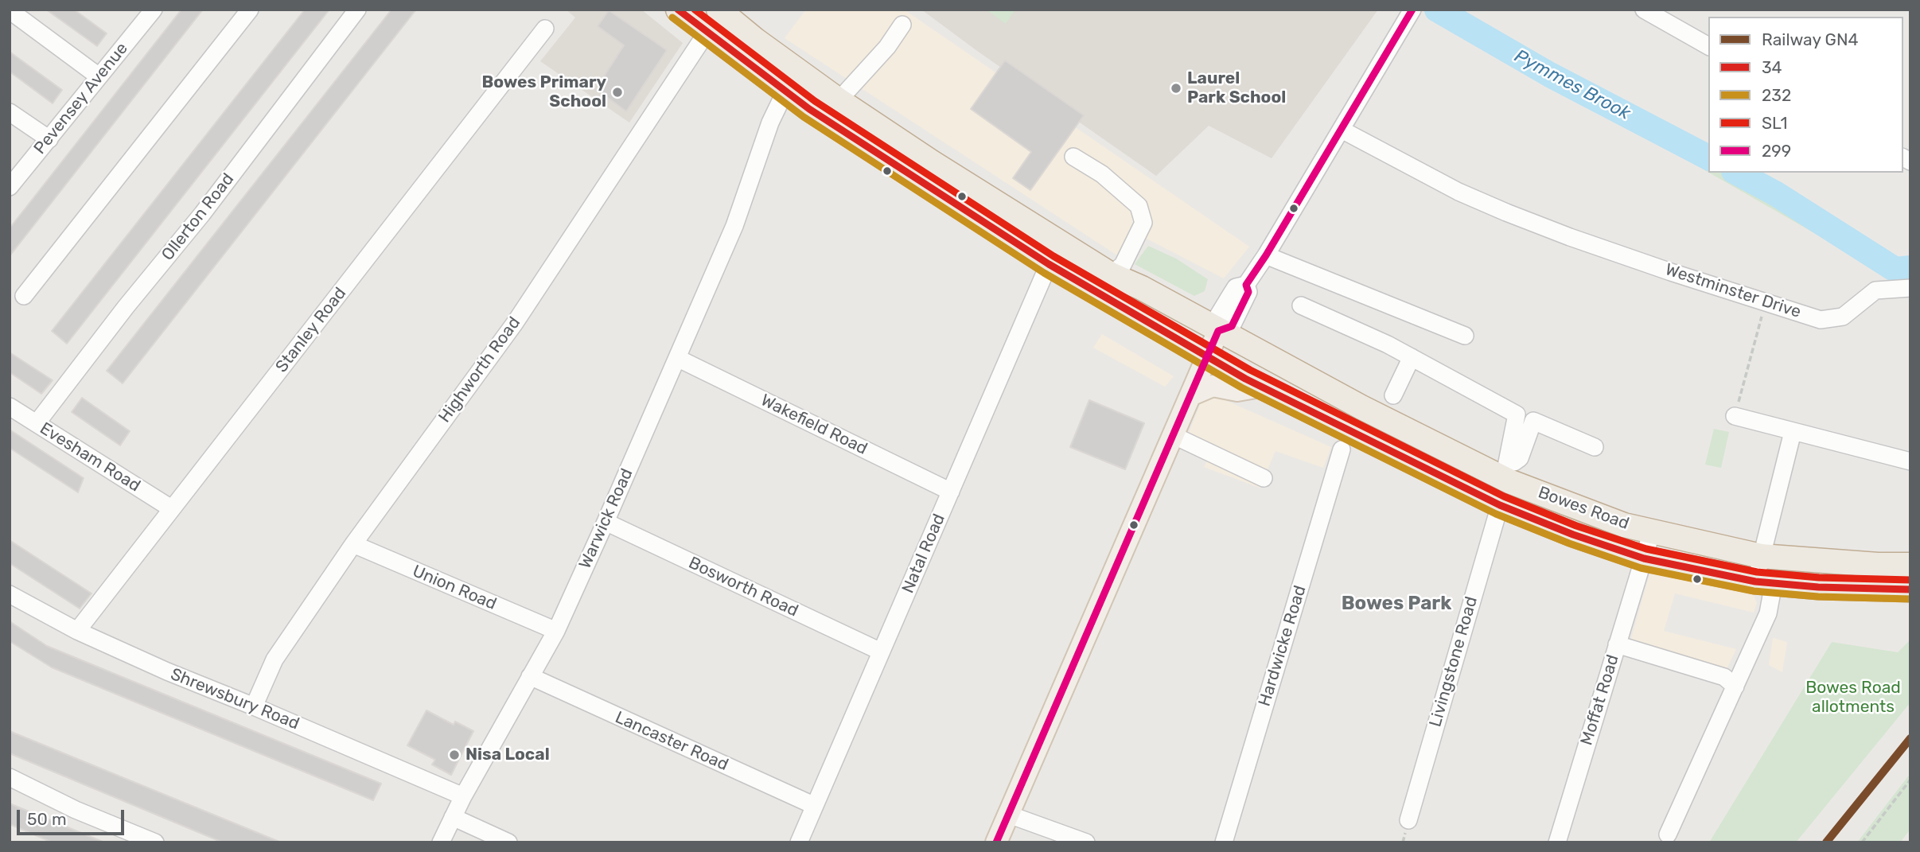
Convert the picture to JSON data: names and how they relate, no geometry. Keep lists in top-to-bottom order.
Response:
{
  "streets": {
    "highway": ["Bowes Road"],
    "street": [
      "Pevensey Avenue",
      "Ollerton Road",
      "Westminster Drive",
      "Stanley Road",
      "Highworth Road",
      "Wakefield Road",
      "Evesham Road",
      "Warwick Road",
      "Natal Road",
      "Bosworth Road",
      "Union Road",
      "Hardwicke Road",
      "Livingstone Road",
      "Shrewsbury Road",
      "Moffat Road",
      "Lancaster Road"
    ]
  },
  "crossings": [
    ["Ollerton Road", "Evesham Road"],
    ["Stanley Road", "Evesham Road"],
    ["Stanley Road", "Shrewsbury Road"],
    ["Highworth Road", "Union Road"],
    ["Highworth Road", "Shrewsbury Road"],
    ["Wakefield Road", "Warwick Road"],
    ["Wakefield Road", "Natal Road"],
    ["Bowes Road", "Warwick Road"],
    ["Bowes Road", "Hardwicke Road"],
    ["Bowes Road", "Livingstone Road"],
    ["Bowes Road", "Moffat Road"],
    ["Warwick Road", "Bosworth Road"],
    ["Warwick Road", "Union Road"],
    ["Warwick Road", "Shrewsbury Road"],
    ["Warwick Road", "Lancaster Road"],
    ["Natal Road", "Bosworth Road"],
    ["Natal Road", "Lancaster Road"]
  ],
  "districts": ["Bowes Park"],
  "water": ["Pymmes Brook"],
  "parks": ["Bowes Road allotments"],
  "places": ["Laurel Park School", "Bowes Primary School", "Nisa Local"],
  "lines": [
    "transit line 34",
    "transit line SL1",
    "transit line 299",
    "transit line 232",
    "rail line GN4"
  ],
  "legend": [
    "Railway GN4",
    "34",
    "232",
    "SL1",
    "299"
  ],
  "scale_bar": "50 m"
}
